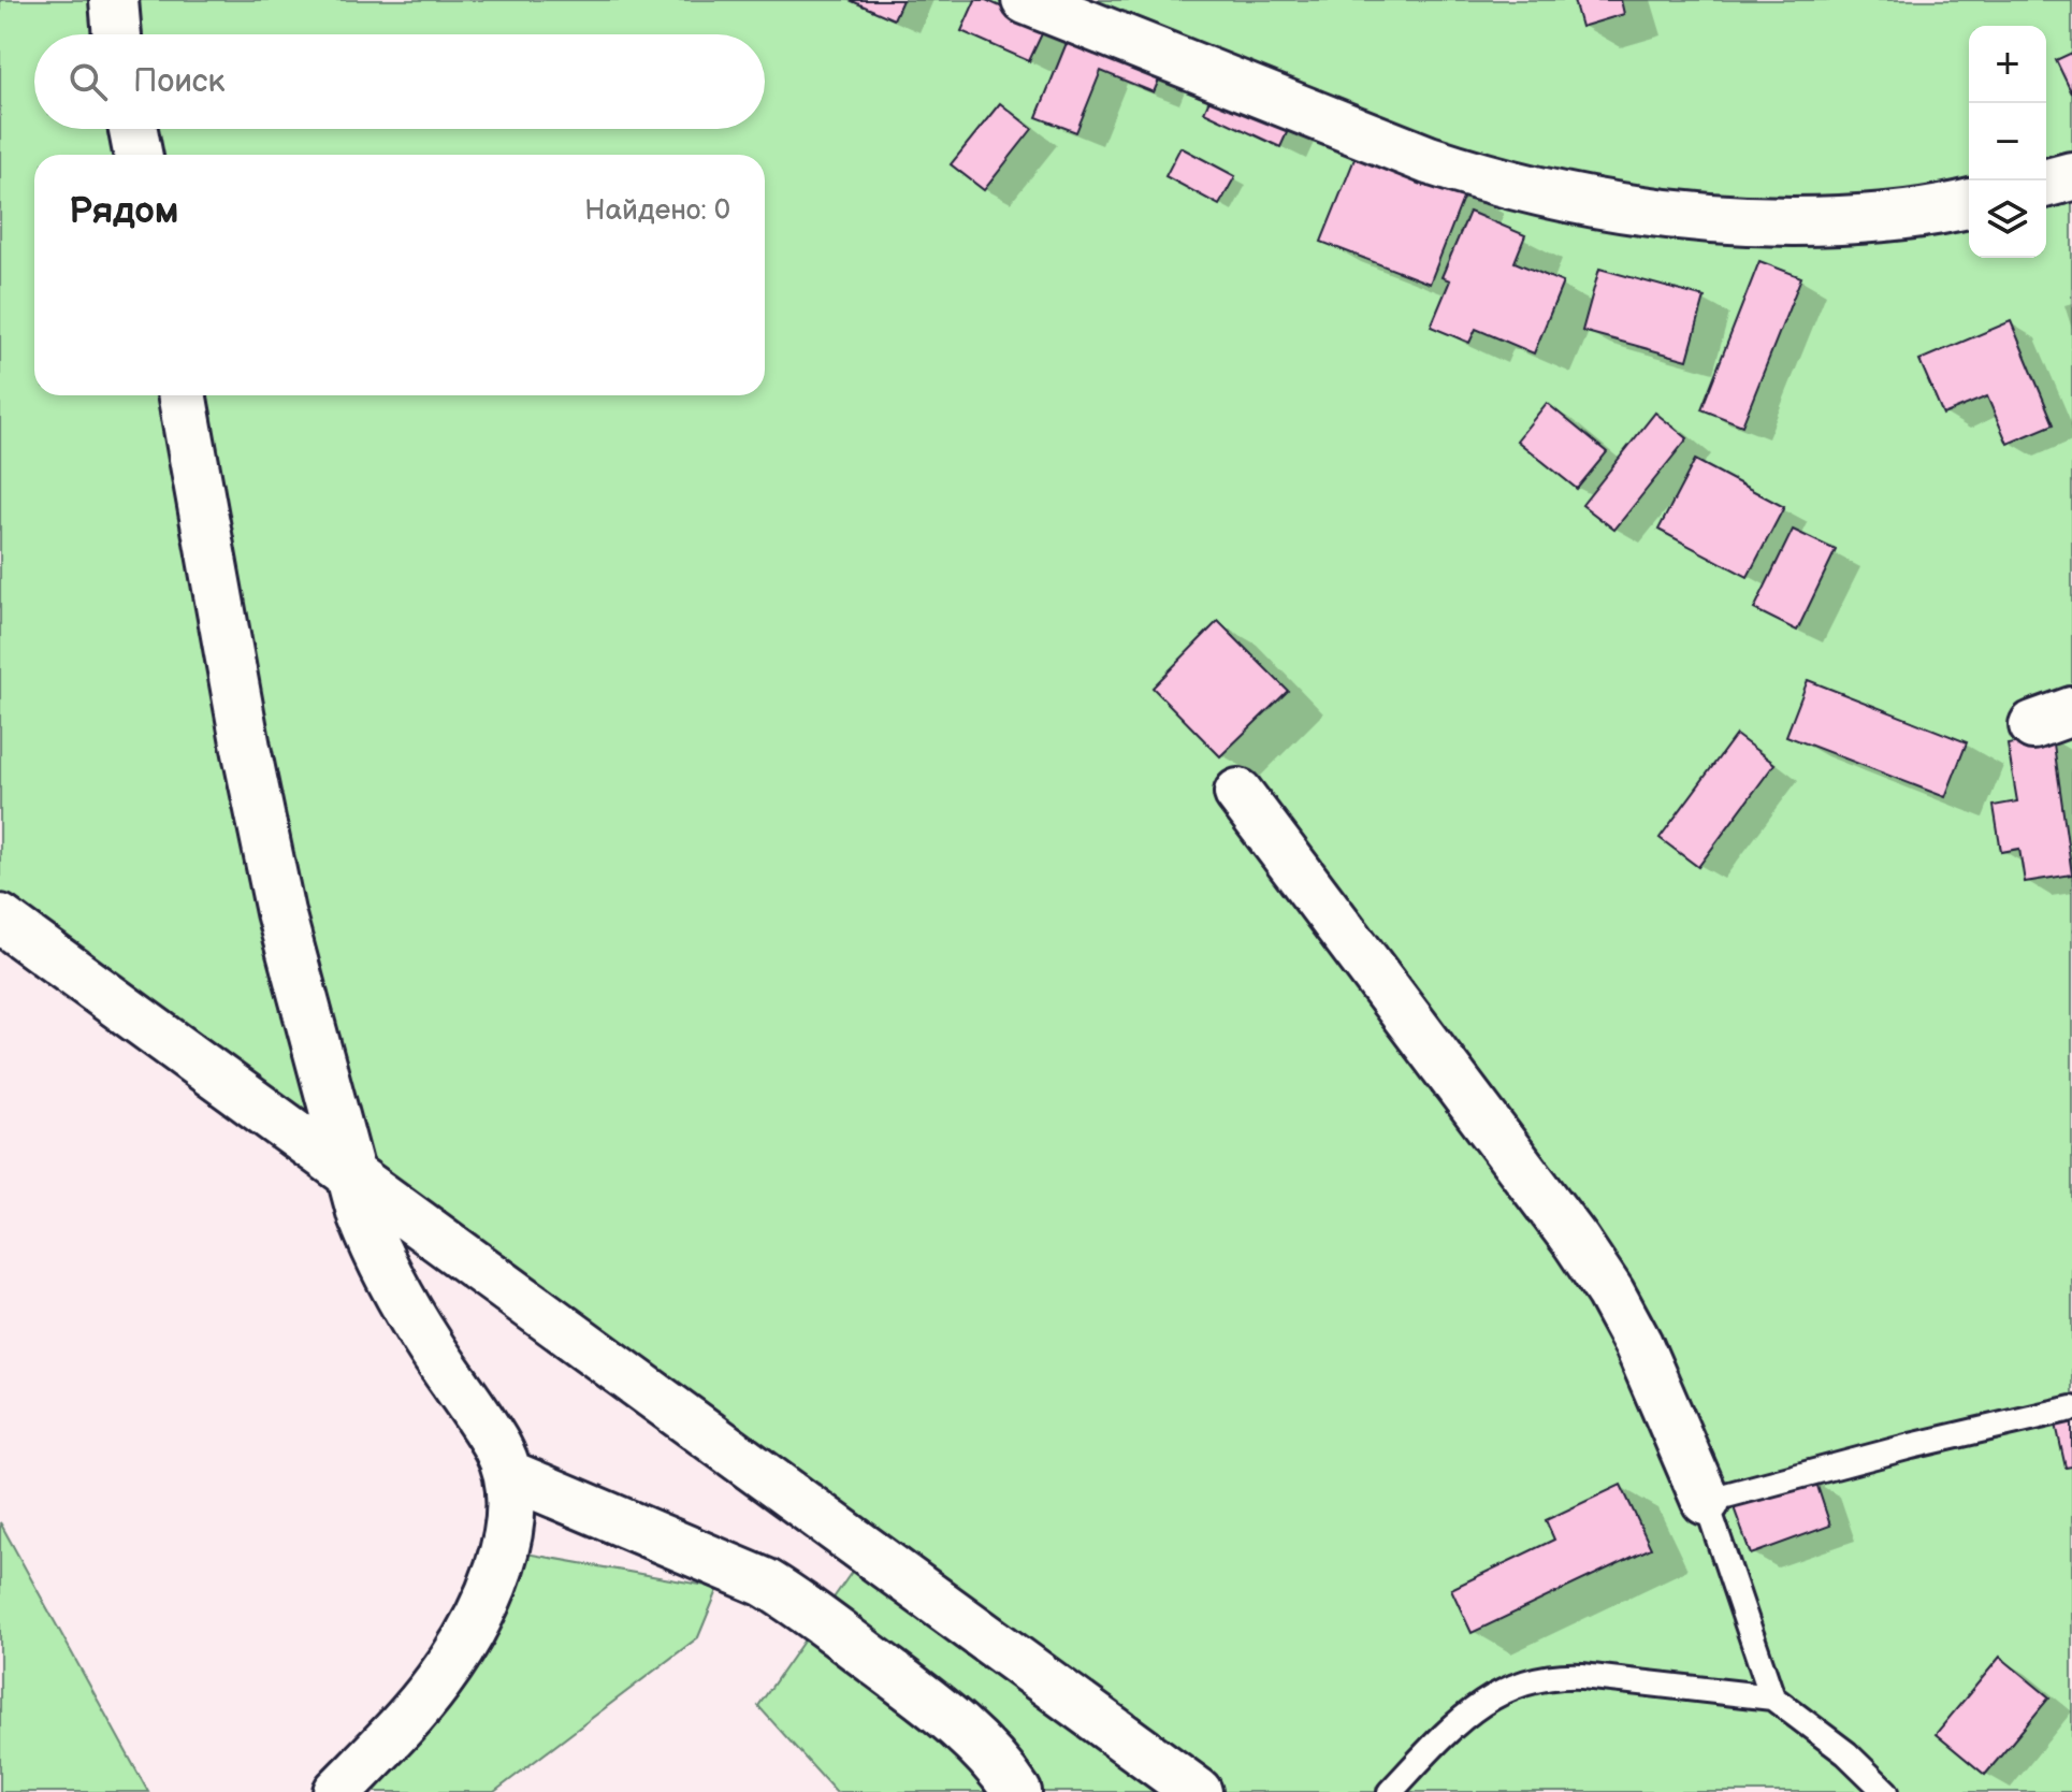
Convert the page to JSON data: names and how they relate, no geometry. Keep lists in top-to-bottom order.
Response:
{
  "page": {
    "map_buttons": ["+", "−"],
    "search": "Поиск",
    "heading": ["Рядом", "Найдено: 0"]
  }
}
